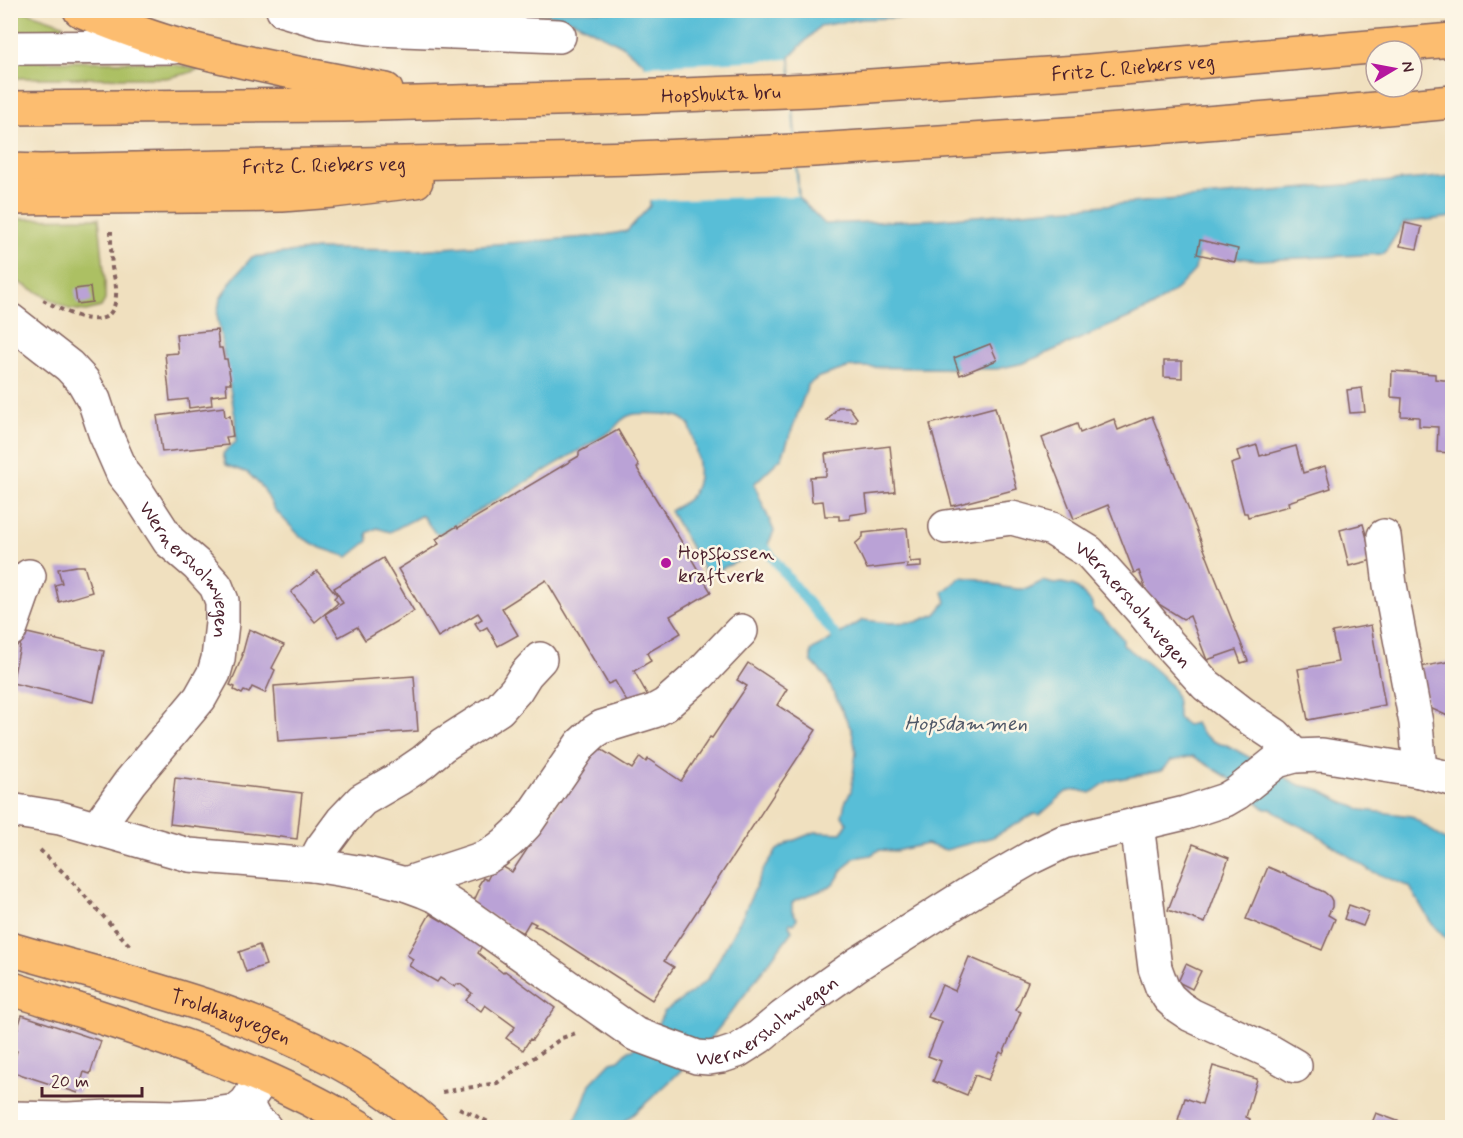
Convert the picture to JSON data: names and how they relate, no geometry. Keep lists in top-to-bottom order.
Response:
{
  "streets": {
    "main road": ["Fritz C. Riebers veg", "Hopsbukta bru", "Troldhaugvegen"],
    "street": ["Wernersholmvegen"]
  },
  "crossings": [
    ["Fritz C. Riebers veg", "Hopsbukta bru"]
  ],
  "water": ["Hopsdammen"],
  "places": ["Hopsfossen kraftverk"],
  "scale_bar": "20 m",
  "north": "right"
}
